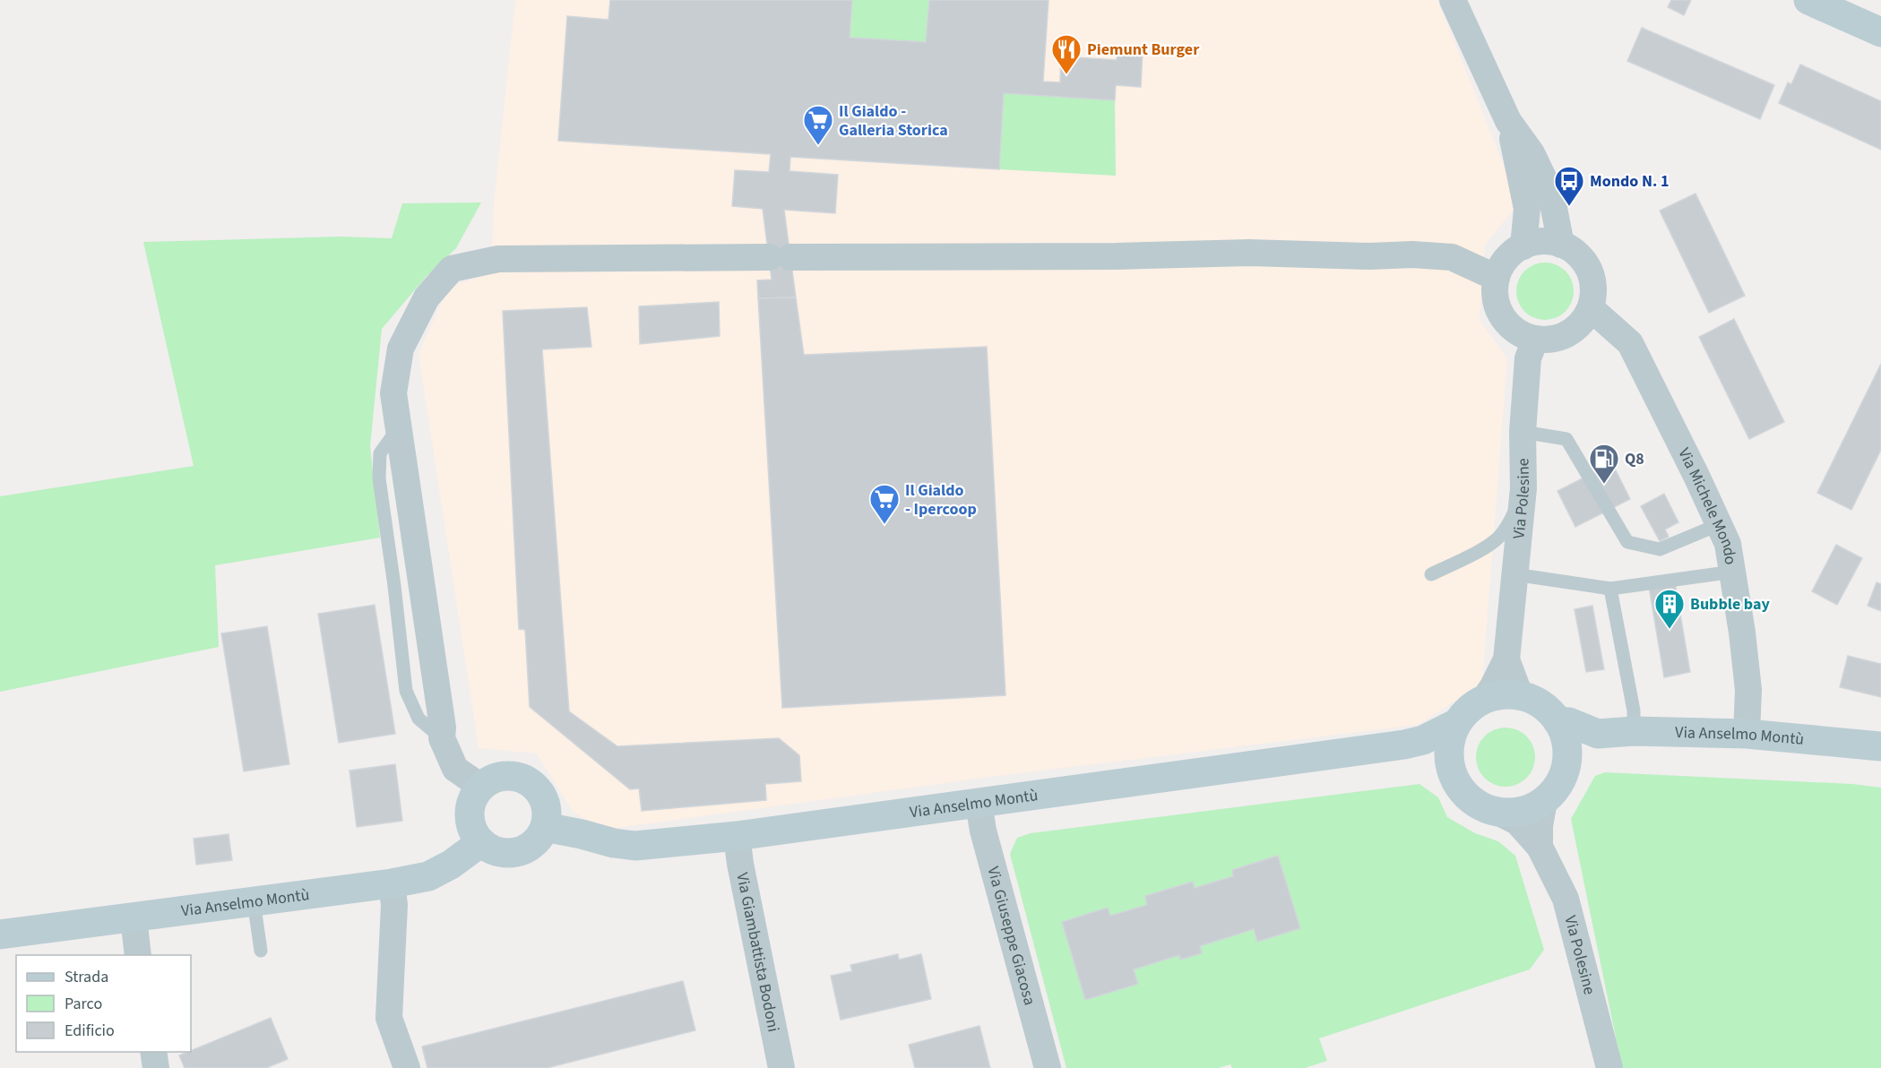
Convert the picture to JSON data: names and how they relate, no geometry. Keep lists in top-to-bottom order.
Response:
{
  "streets": {
    "street": [
      "Via Polesine",
      "Via Michele Mondo",
      "Via Anselmo Montù",
      "Via Giuseppe Giacosa",
      "Via Giambattista Bodoni"
    ]
  },
  "crossings": [
    ["Via Polesine", "Via Michele Mondo"],
    ["Via Polesine", "Via Anselmo Montù"],
    ["Via Michele Mondo", "Via Anselmo Montù"],
    ["Via Anselmo Montù", "Via Giuseppe Giacosa"],
    ["Via Anselmo Montù", "Via Giambattista Bodoni"]
  ],
  "places": {
    "restaurant": ["Piemunt Burger"],
    "supermarket": ["Il Gialdo - Galleria Storica", "Il Gialdo - Ipercoop"],
    "bus stop": ["Mondo N. 1"],
    "fuel station": ["Q8"],
    "building": ["Bubble bay"]
  },
  "legend": ["Strada", "Parco", "Edificio"]
}
